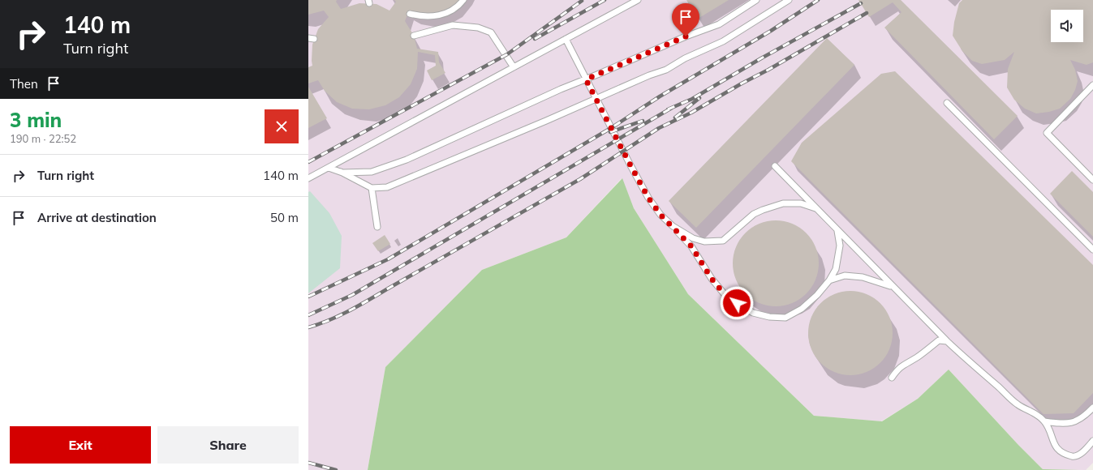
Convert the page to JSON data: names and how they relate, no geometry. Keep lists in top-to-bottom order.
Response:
{
  "page": {
    "turn": ["140 m", "Turn right"],
    "then": "Then",
    "heading": ["3 min", "190 m · 22:52"],
    "list": [
      {
        "name": "Turn right",
        "value": "140 m"
      },
      {
        "name": "Arrive at destination",
        "value": "50 m"
      }
    ],
    "buttons": ["Exit", "Share"]
  }
}
